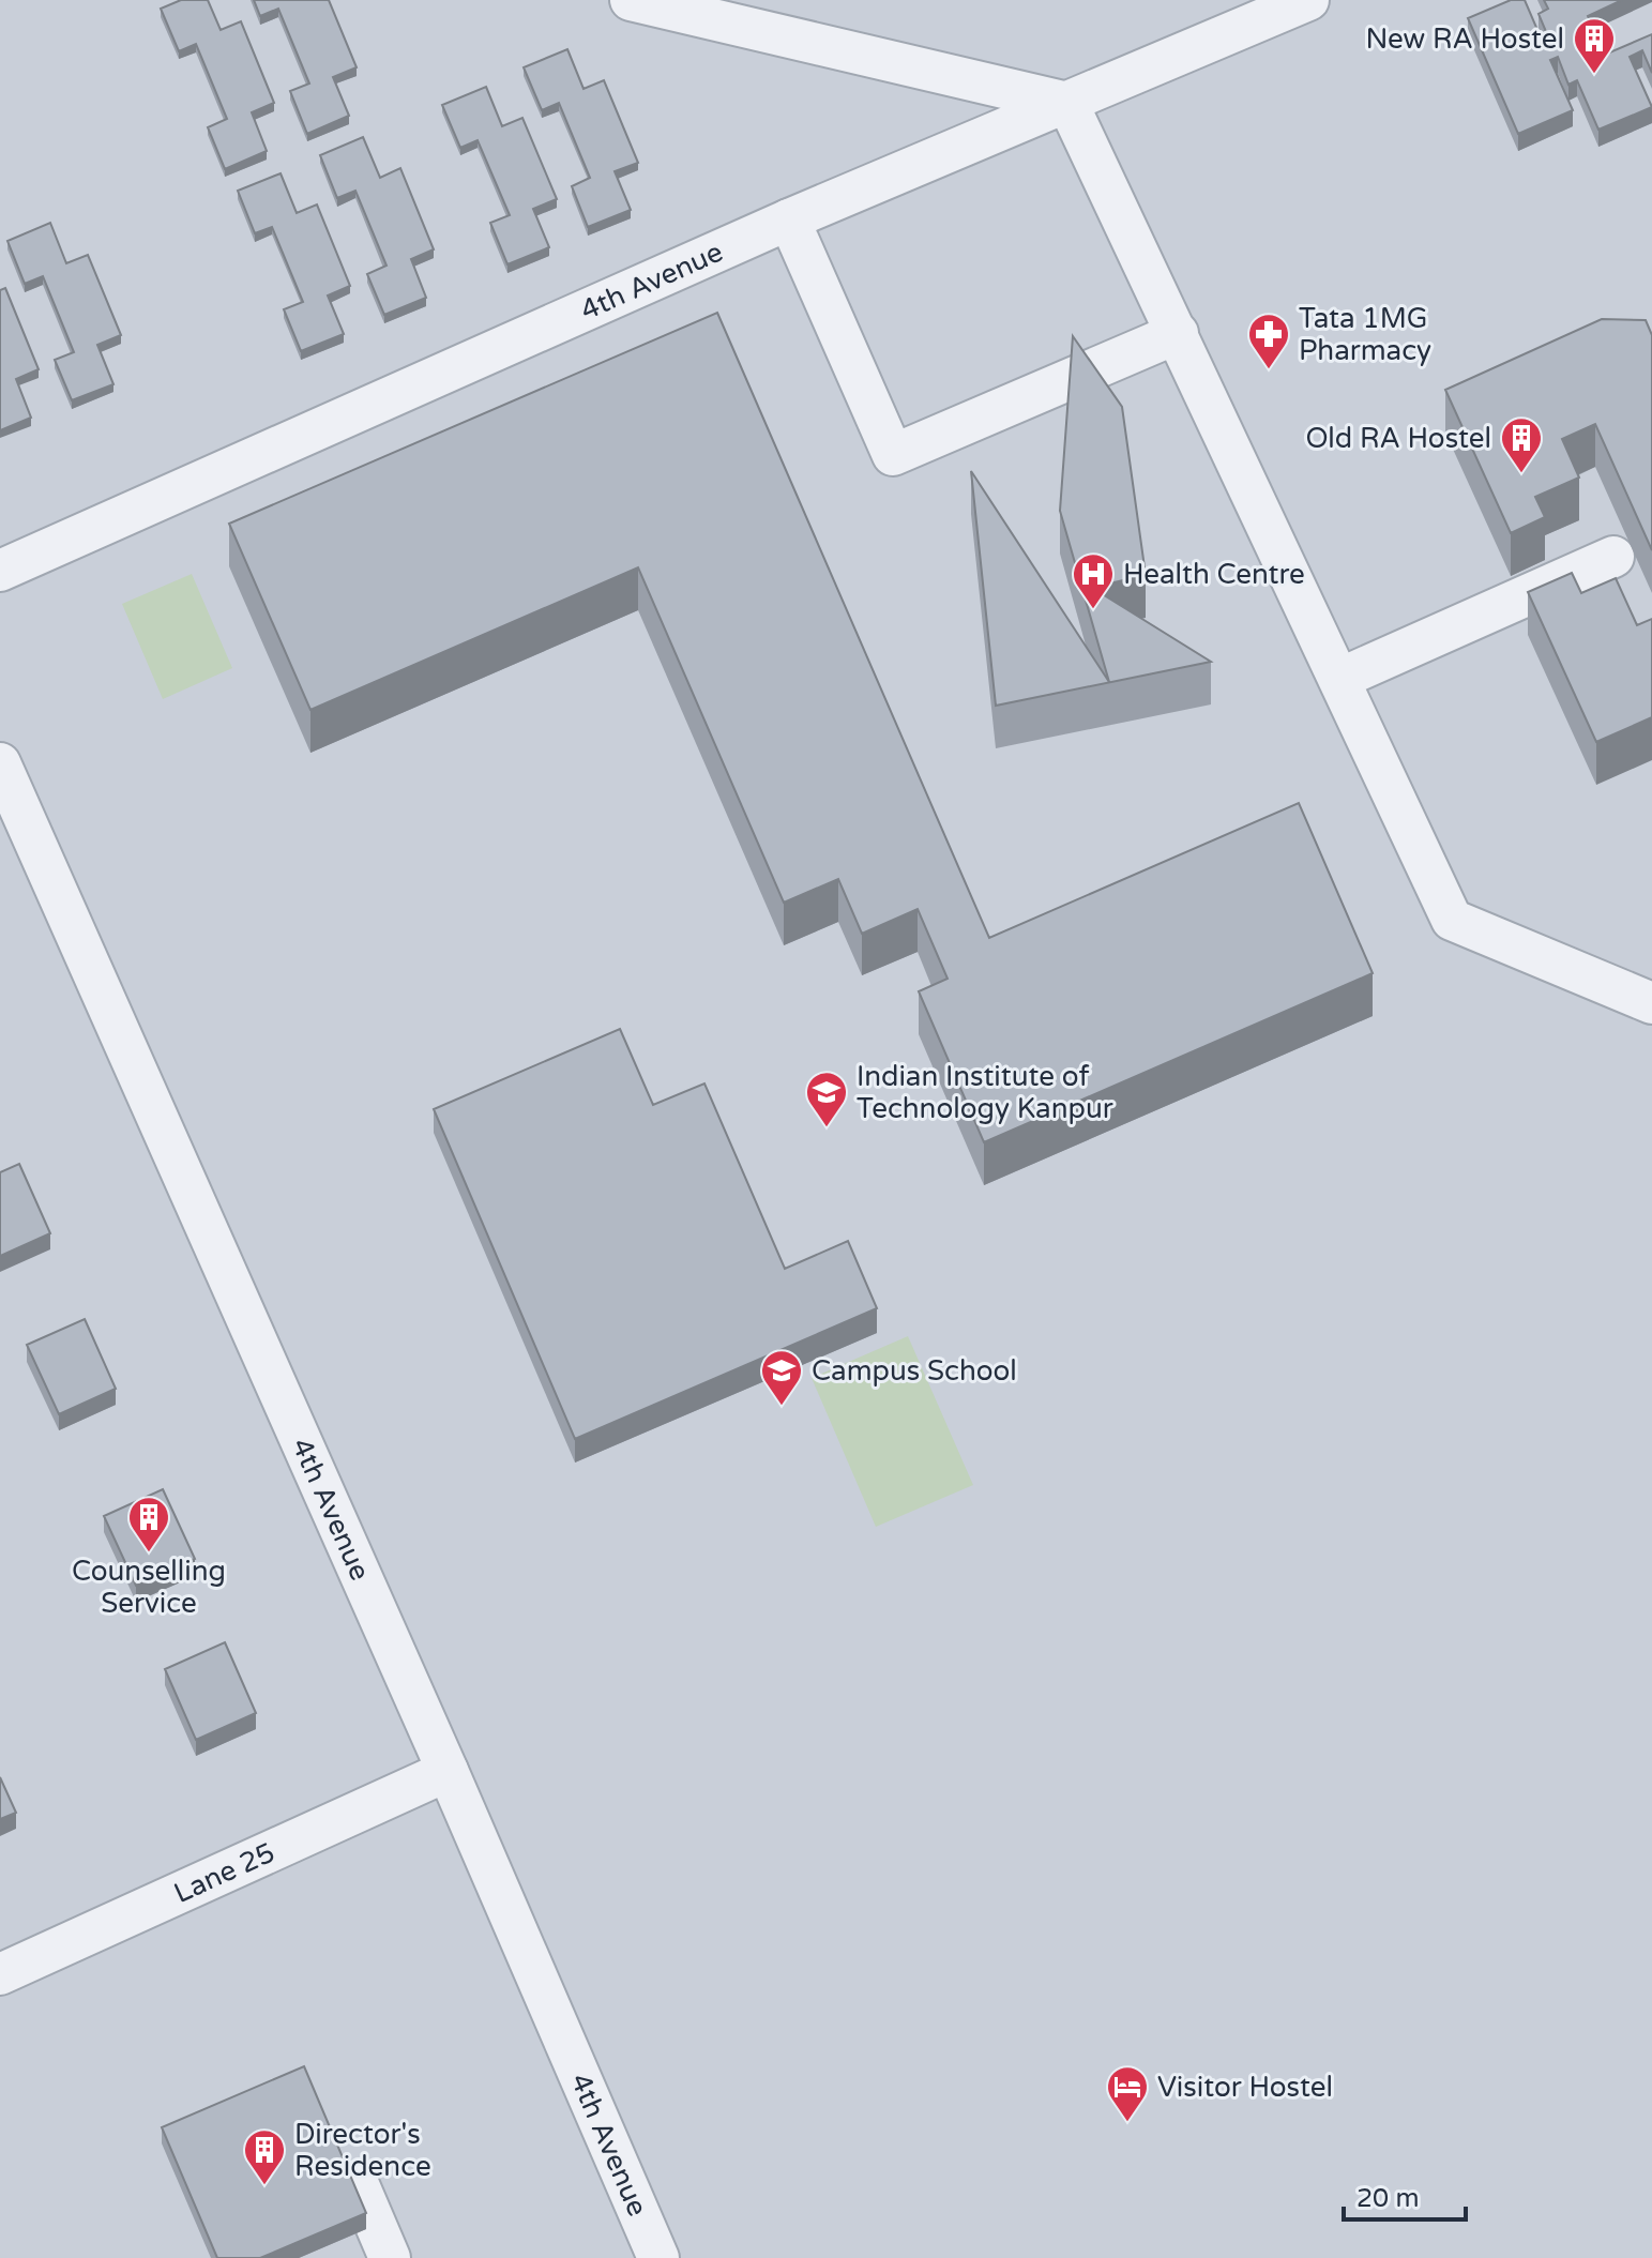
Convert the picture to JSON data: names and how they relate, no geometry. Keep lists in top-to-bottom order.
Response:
{
  "streets": {
    "street": ["4th Avenue", "Lane 25"]
  },
  "crossings": [
    ["4th Avenue", "Lane 25"]
  ],
  "places": {
    "building": [
      "New RA Hostel",
      "Old RA Hostel",
      "Counselling Service",
      "Director's Residence"
    ],
    "pharmacy": ["Tata 1MG Pharmacy"],
    "hospital": ["Health Centre"],
    "school or university": ["Indian Institute of Technology Kanpur", "Campus School"],
    "hotel": ["Visitor Hostel"]
  },
  "scale_bar": "20 m"
}
